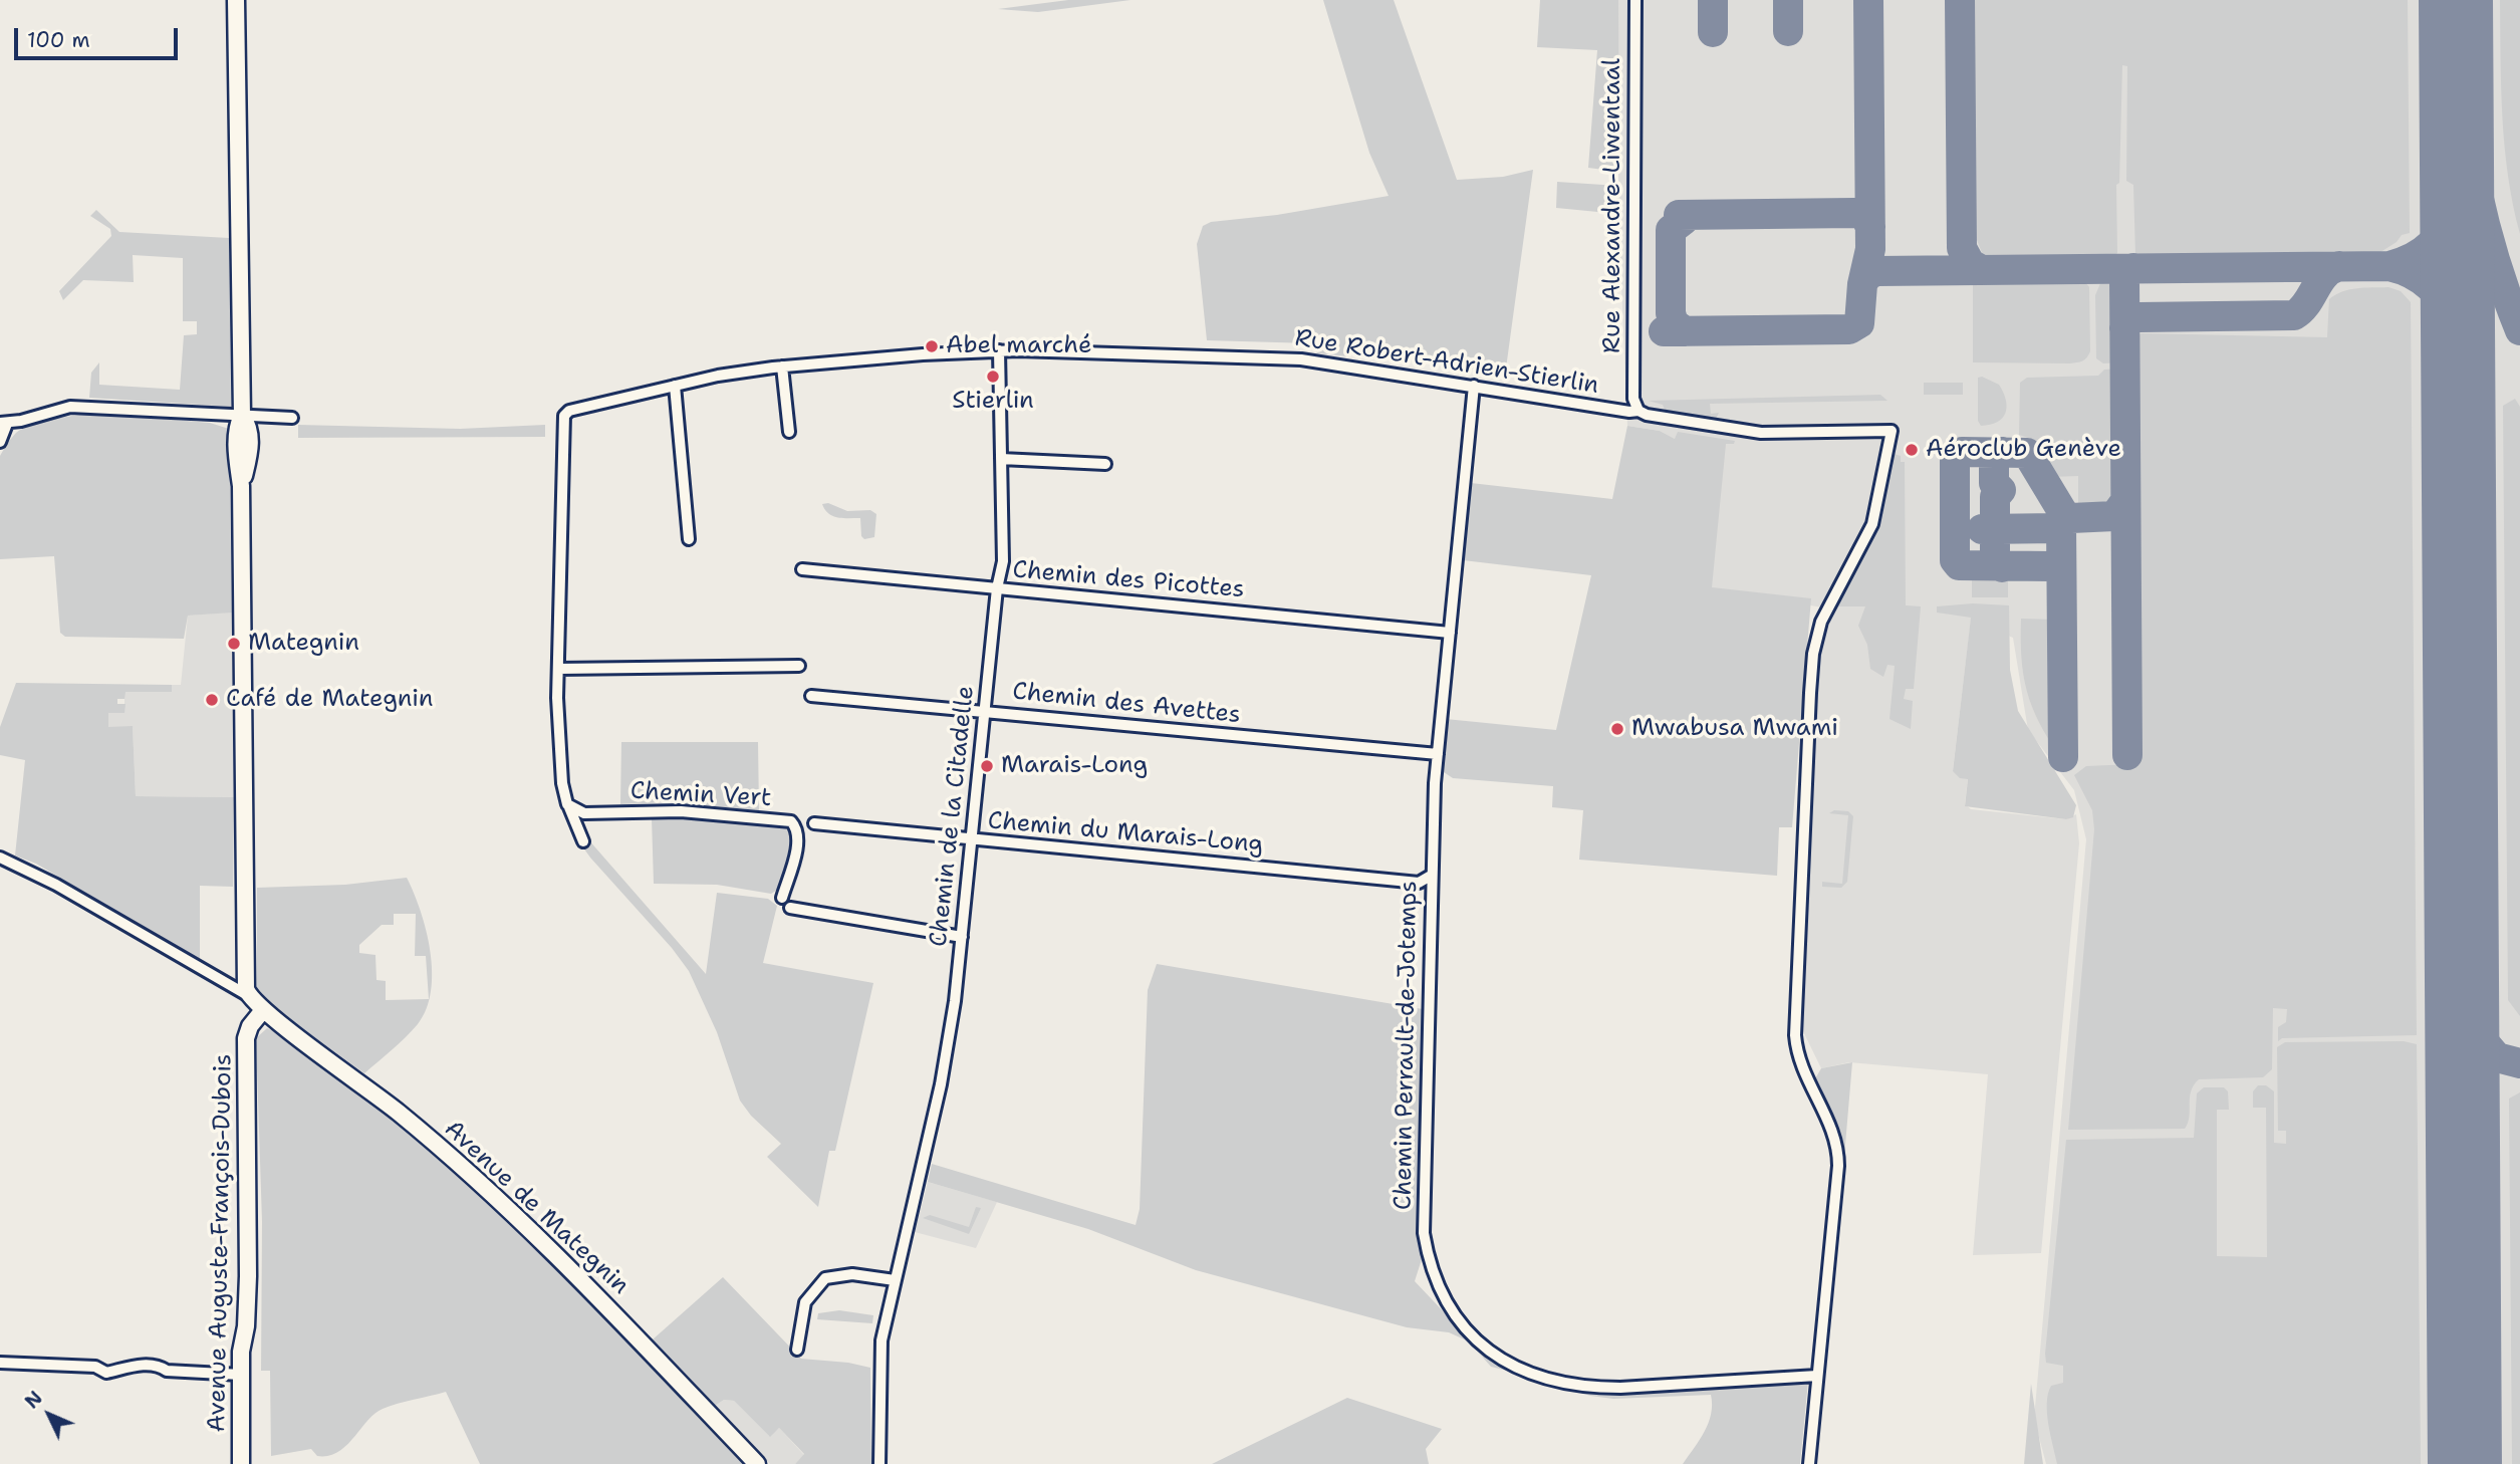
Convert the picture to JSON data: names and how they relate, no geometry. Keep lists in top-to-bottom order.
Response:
{
  "streets": {
    "main road": ["Avenue de Mategnin", "Avenue Auguste-François-Dubois"],
    "street": [
      "Rue Alexandre-Liwentaal",
      "Rue Robert-Adrien-Stierlin",
      "Chemin des Picottes",
      "Chemin des Avettes",
      "Chemin Vert",
      "Chemin de la Citadelle",
      "Chemin du Marais-Long",
      "Chemin Perrault-de-Jotemps"
    ]
  },
  "crossings": [
    ["Rue Alexandre-Liwentaal", "Rue Robert-Adrien-Stierlin"],
    ["Rue Robert-Adrien-Stierlin", "Chemin de la Citadelle"],
    ["Rue Robert-Adrien-Stierlin", "Chemin Perrault-de-Jotemps"],
    ["Chemin des Picottes", "Chemin de la Citadelle"],
    ["Chemin des Picottes", "Chemin Perrault-de-Jotemps"],
    ["Chemin des Avettes", "Chemin de la Citadelle"],
    ["Chemin des Avettes", "Chemin Perrault-de-Jotemps"],
    ["Chemin de la Citadelle", "Chemin du Marais-Long"],
    ["Chemin du Marais-Long", "Chemin Perrault-de-Jotemps"],
    ["Avenue de Mategnin", "Avenue Auguste-François-Dubois"]
  ],
  "places": [
    "Abel marché",
    "Stierlin",
    "Aéroclub Genève",
    "Mategnin",
    "Café de Mategnin",
    "Mwabusa Mwami",
    "Marais-Long"
  ],
  "scale_bar": "100 m",
  "north": "top left"
}
